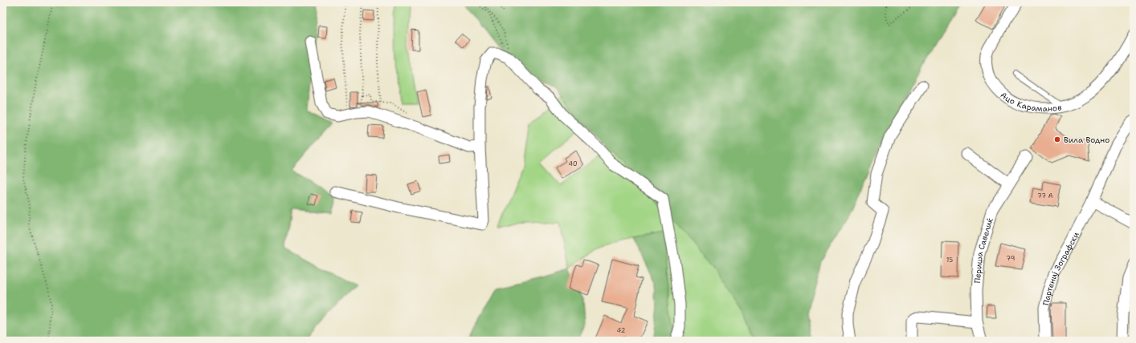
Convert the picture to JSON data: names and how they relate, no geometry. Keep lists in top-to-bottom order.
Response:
{
  "streets": {
    "street": ["Ацо Караманов", "Периша Савелиќ", "Партениј Зографски"]
  },
  "places": ["Вила Водно"],
  "house_numbers": [
    "40",
    "77 А",
    "79",
    "15",
    "42"
  ]
}
